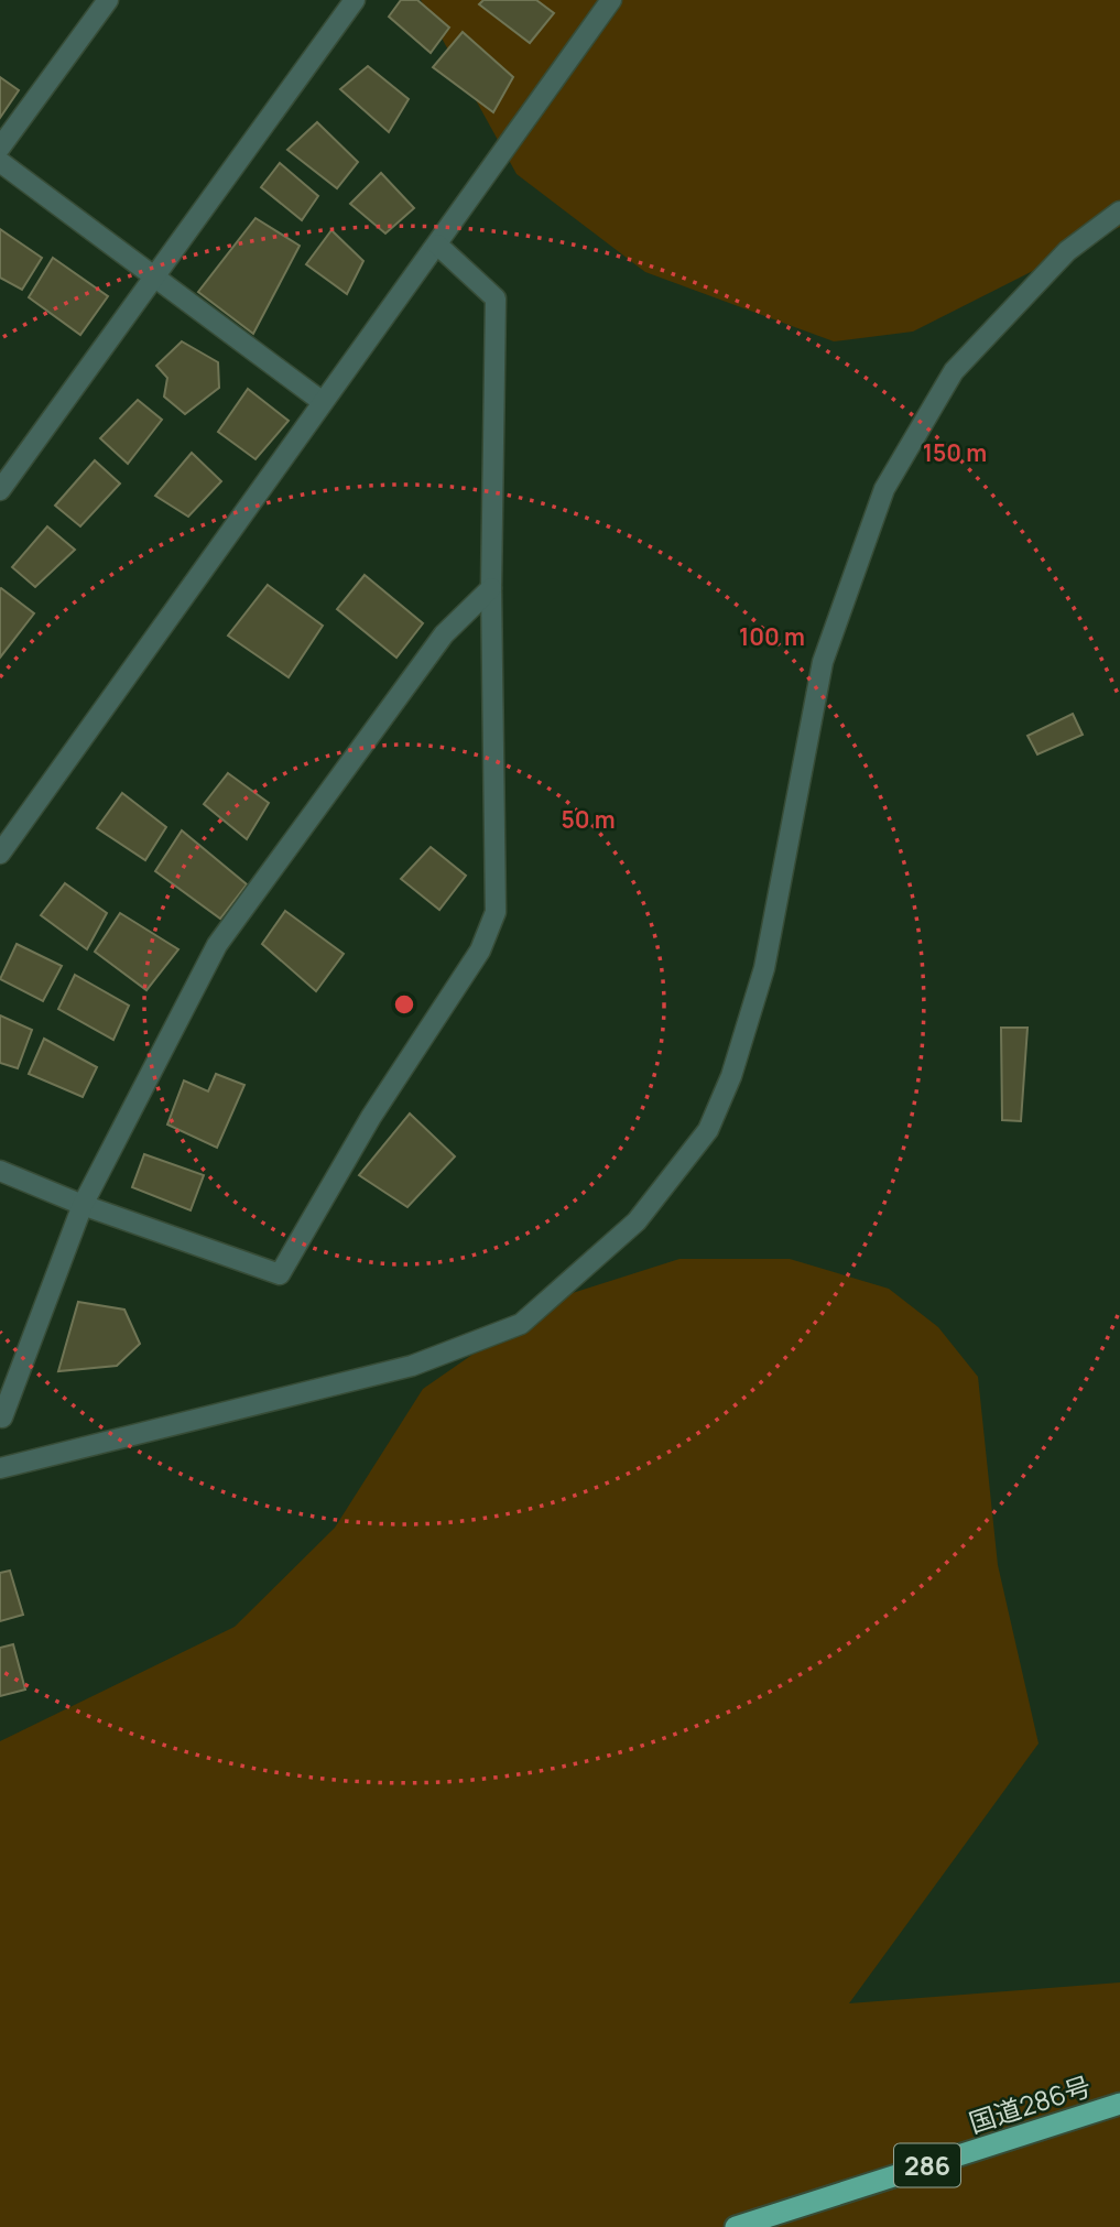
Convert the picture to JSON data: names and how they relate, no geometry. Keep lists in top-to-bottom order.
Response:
{
  "streets": {
    "highway": ["国道286号", "286"]
  },
  "rings": ["150 m", "100 m", "50 m"]
}
